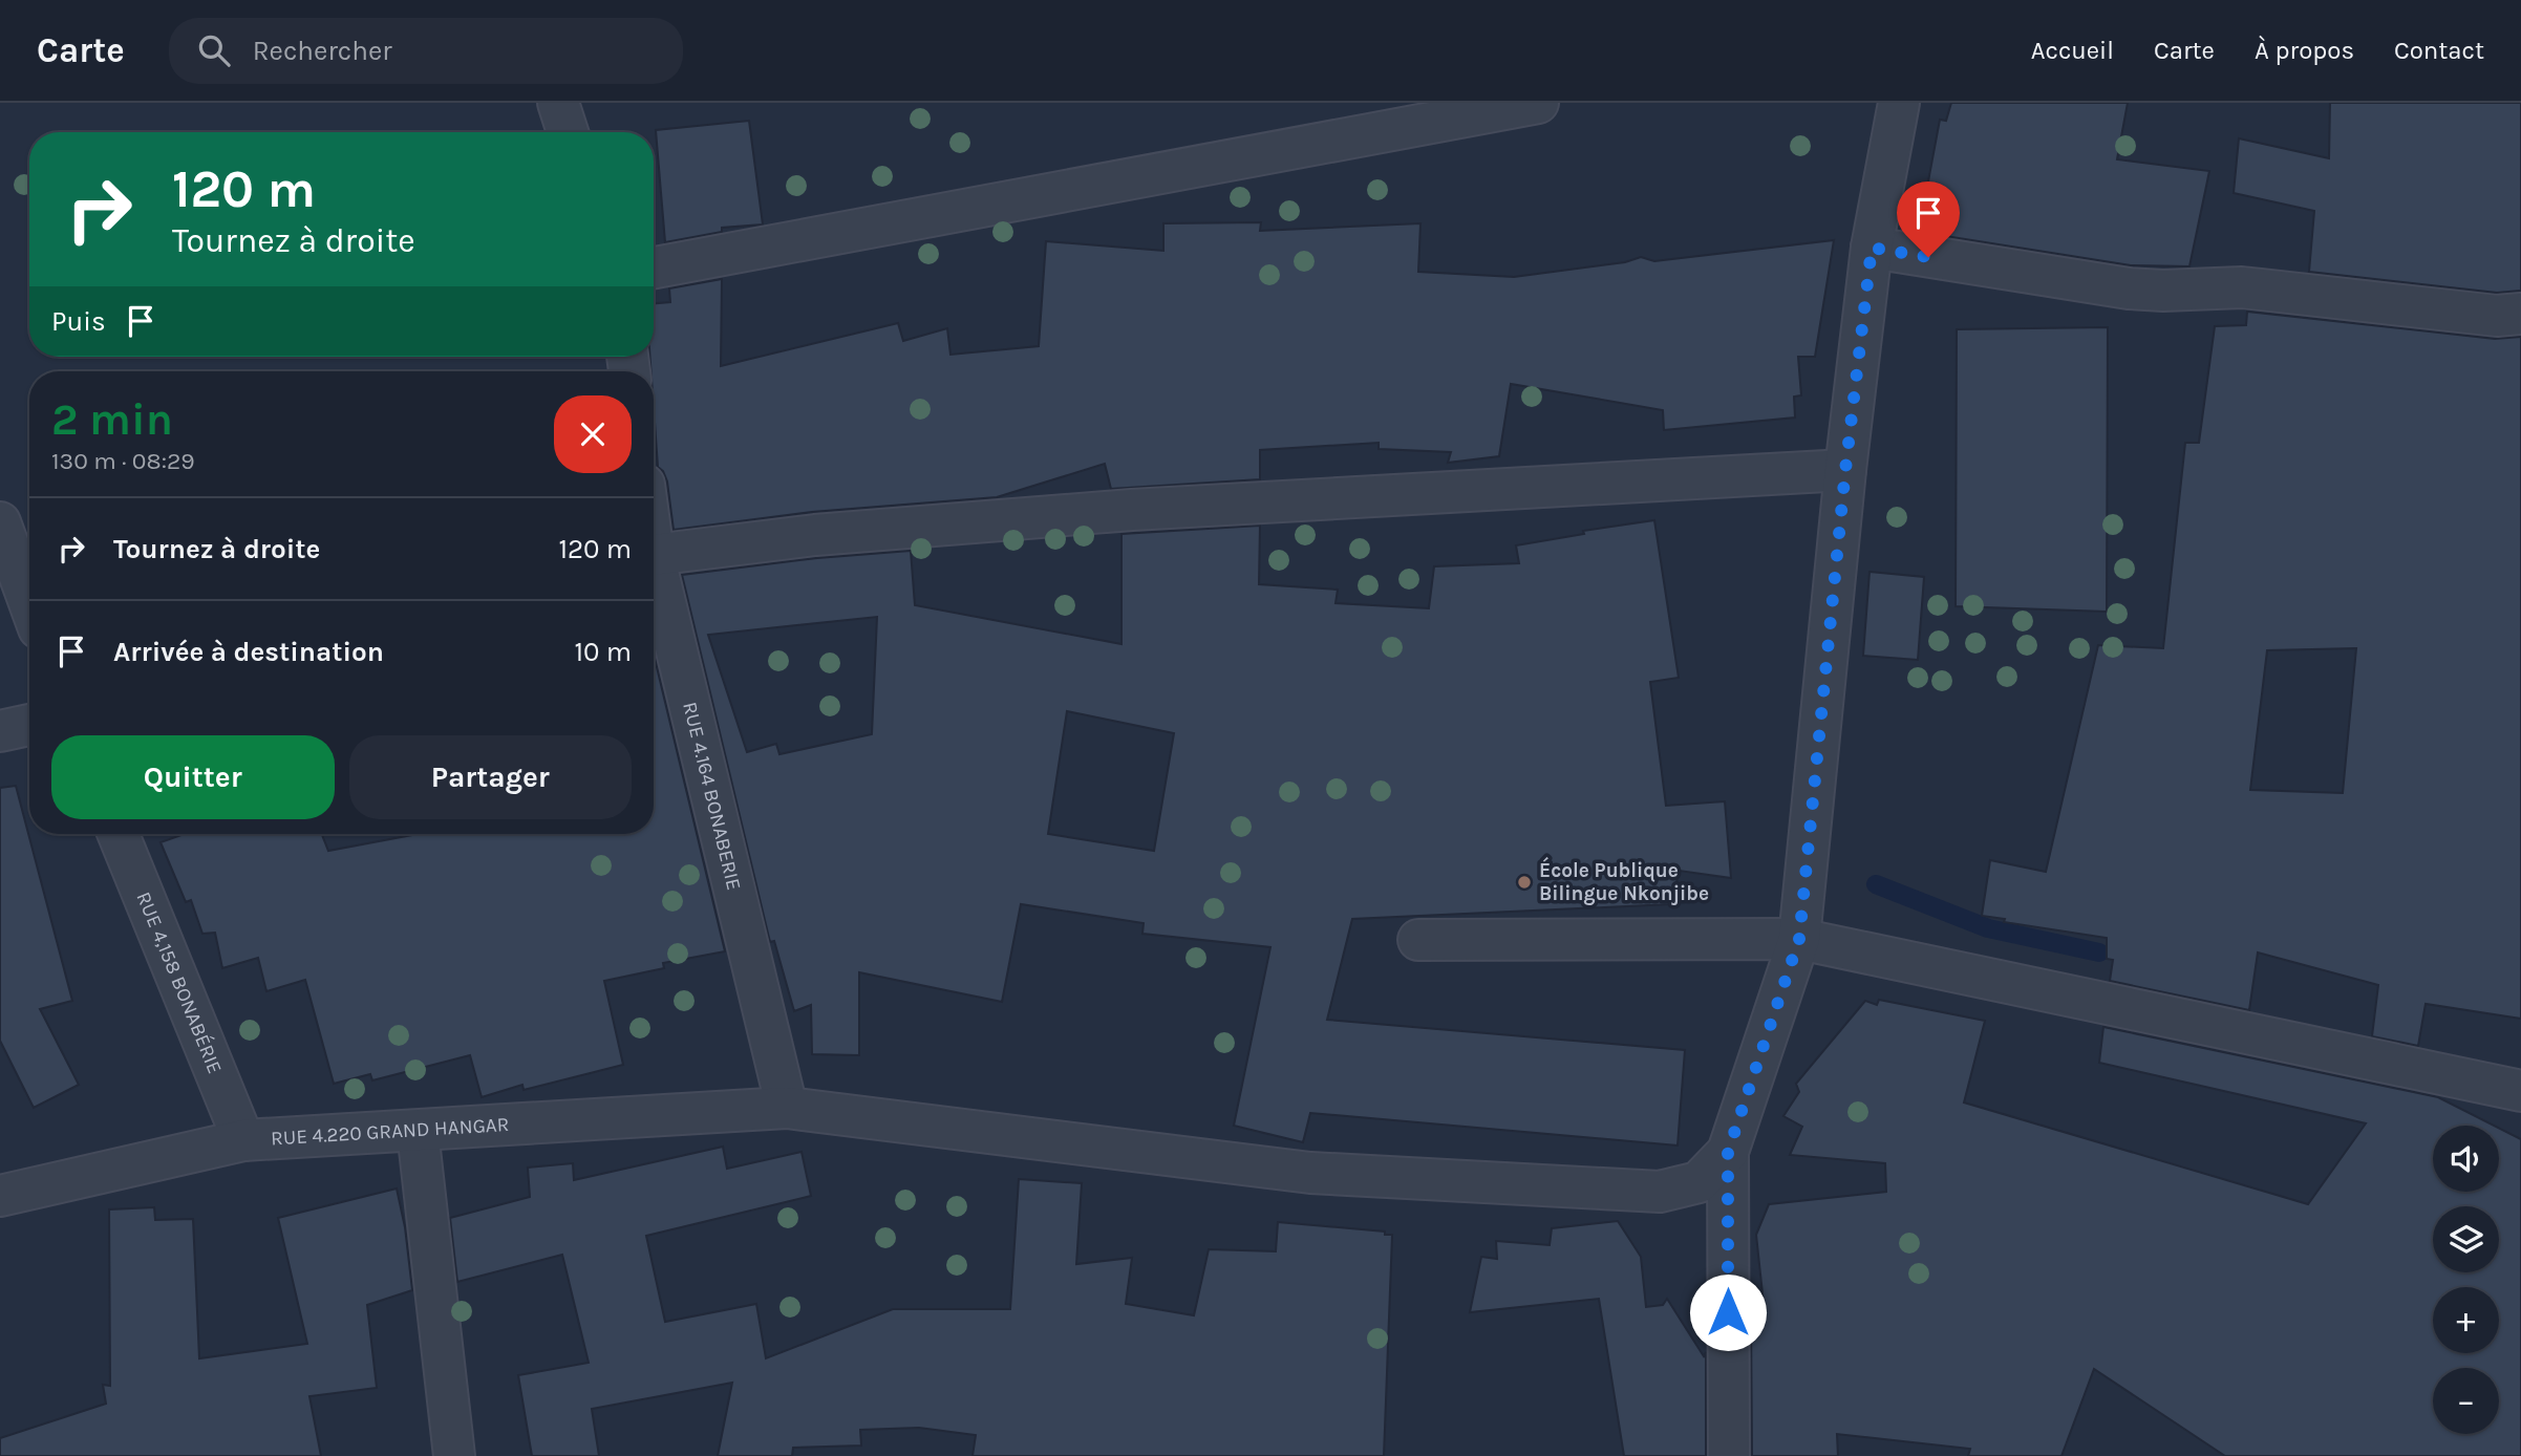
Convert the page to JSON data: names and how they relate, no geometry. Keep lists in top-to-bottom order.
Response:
{
  "streets": {
    "street": ["RUE 4.164 BONABERIE", "RUE 4,158 BONABÉRIE", "RUE 4.220 GRAND HANGAR"]
  },
  "crossings": [
    ["RUE 4.164 BONABERIE", "RUE 4.220 GRAND HANGAR"],
    ["RUE 4,158 BONABÉRIE", "RUE 4.220 GRAND HANGAR"]
  ],
  "places": ["École Publique Bilingue Nkonjibe"],
  "page": {
    "header": "Carte",
    "search": "Rechercher",
    "nav": [
      "Accueil",
      "Carte",
      "À propos",
      "Contact"
    ],
    "turn": ["120 m", "Tournez à droite"],
    "then": "Puis",
    "heading": ["2 min", "130 m · 08:29"],
    "list": [
      {
        "name": "Tournez à droite",
        "value": "120 m"
      },
      {
        "name": "Arrivée à destination",
        "value": "10 m"
      }
    ],
    "buttons": ["Quitter", "Partager"],
    "map_buttons": ["+", "−"]
  }
}
